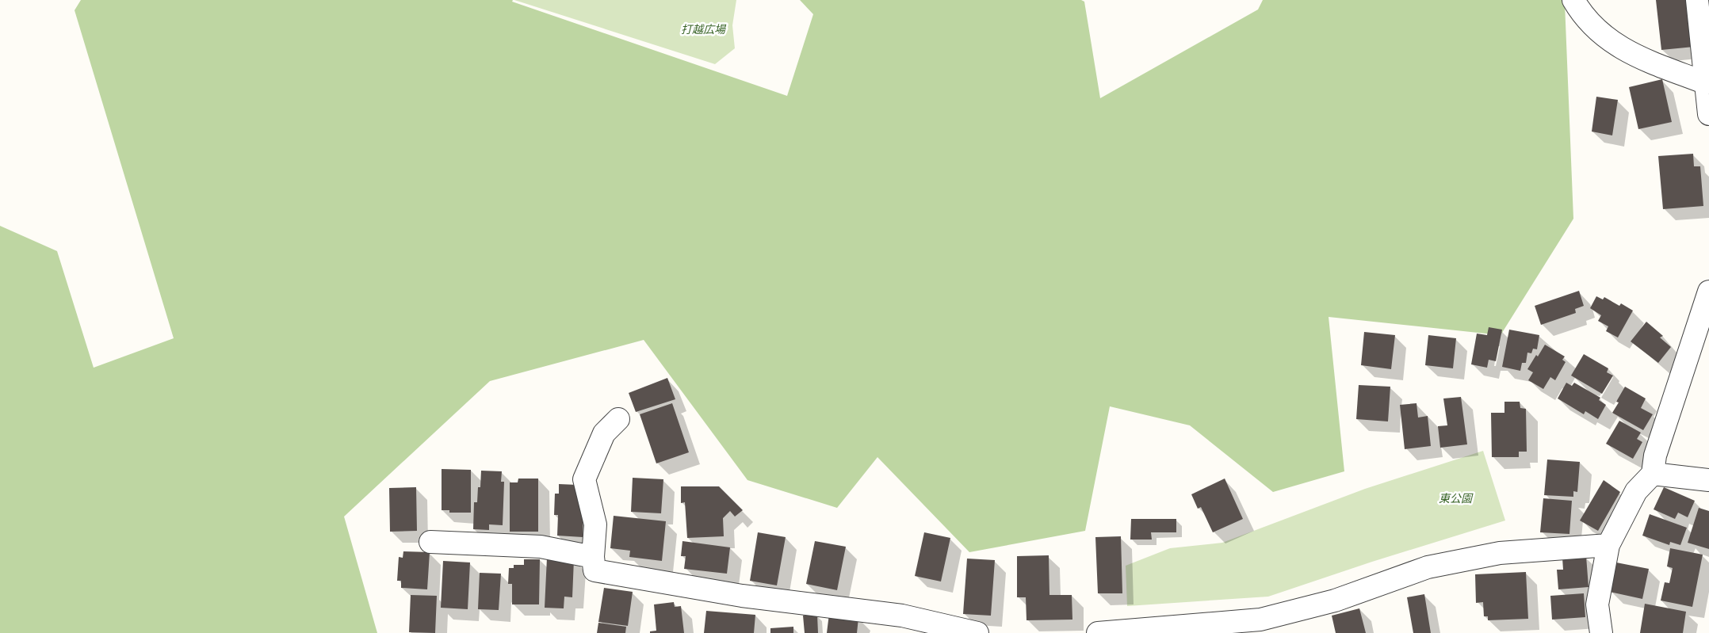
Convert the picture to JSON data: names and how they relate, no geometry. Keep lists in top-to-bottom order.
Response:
{
  "parks": ["打越広場", "東公園"]
}
